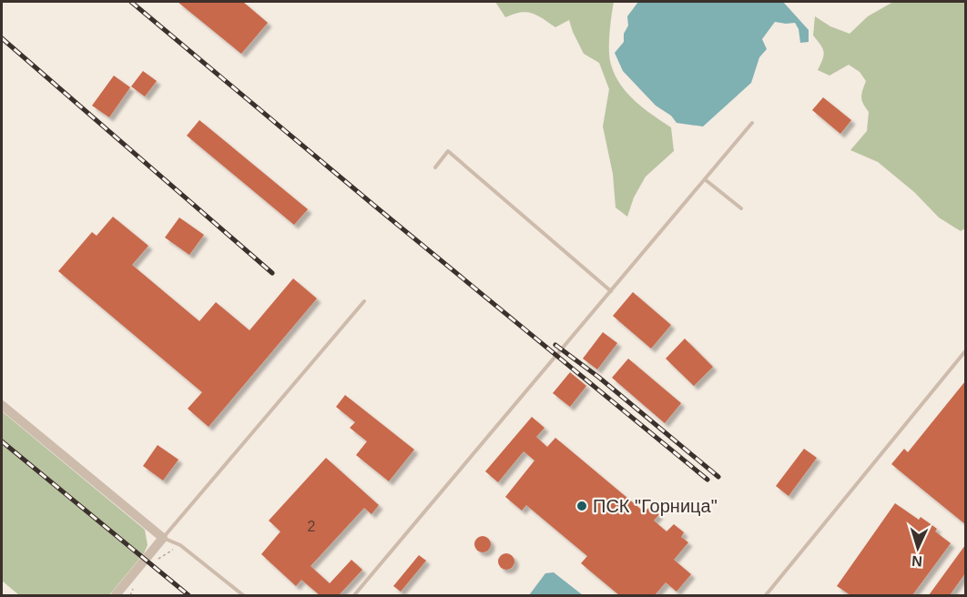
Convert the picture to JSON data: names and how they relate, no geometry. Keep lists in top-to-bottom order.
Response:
{
  "places": ["ПСК \"Горница\""],
  "house_numbers": ["2"],
  "north": "bottom"
}
